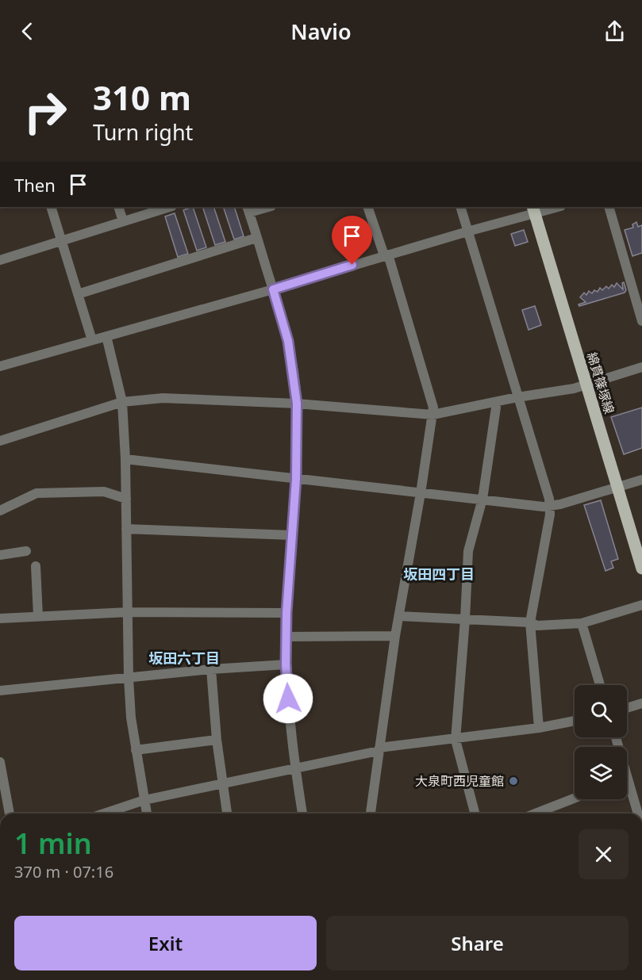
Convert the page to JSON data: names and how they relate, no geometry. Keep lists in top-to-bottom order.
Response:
{
  "streets": {
    "main road": ["綿貫篠塚線"]
  },
  "districts": ["坂田四丁目", "坂田六丁目"],
  "places": ["大泉町西児童館"],
  "page": {
    "header": "Navio",
    "turn": ["310 m", "Turn right"],
    "then": "Then",
    "heading": ["1 min", "370 m · 07:16"],
    "buttons": ["Exit", "Share"]
  }
}
